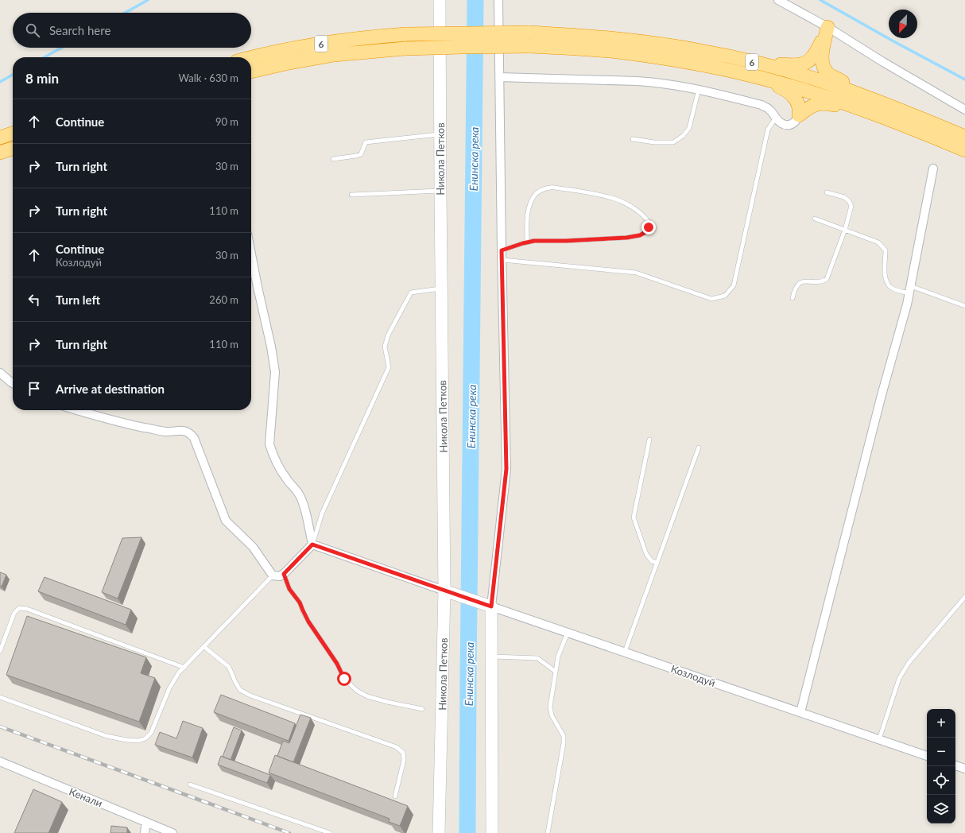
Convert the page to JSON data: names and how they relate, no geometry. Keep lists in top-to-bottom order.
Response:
{
  "streets": {
    "highway": ["6"],
    "main road": ["Никола Петков", "Козлодуй"],
    "street": ["Кенали"]
  },
  "crossings": [
    ["Никола Петков", "Козлодуй"]
  ],
  "water": ["Енинска река"],
  "north": "bottom left",
  "page": {
    "search": "Search here",
    "heading": ["8 min", "Walk · 630 m"],
    "list": [
      ["Continue", "90 m"],
      ["Turn right", "30 m"],
      ["Turn right", "110 m"],
      ["Continue", "Козлодуй", "30 m"],
      ["Turn left", "260 m"],
      ["Turn right", "110 m"],
      "Arrive at destination"
    ],
    "map_buttons": ["+", "−"]
  }
}
